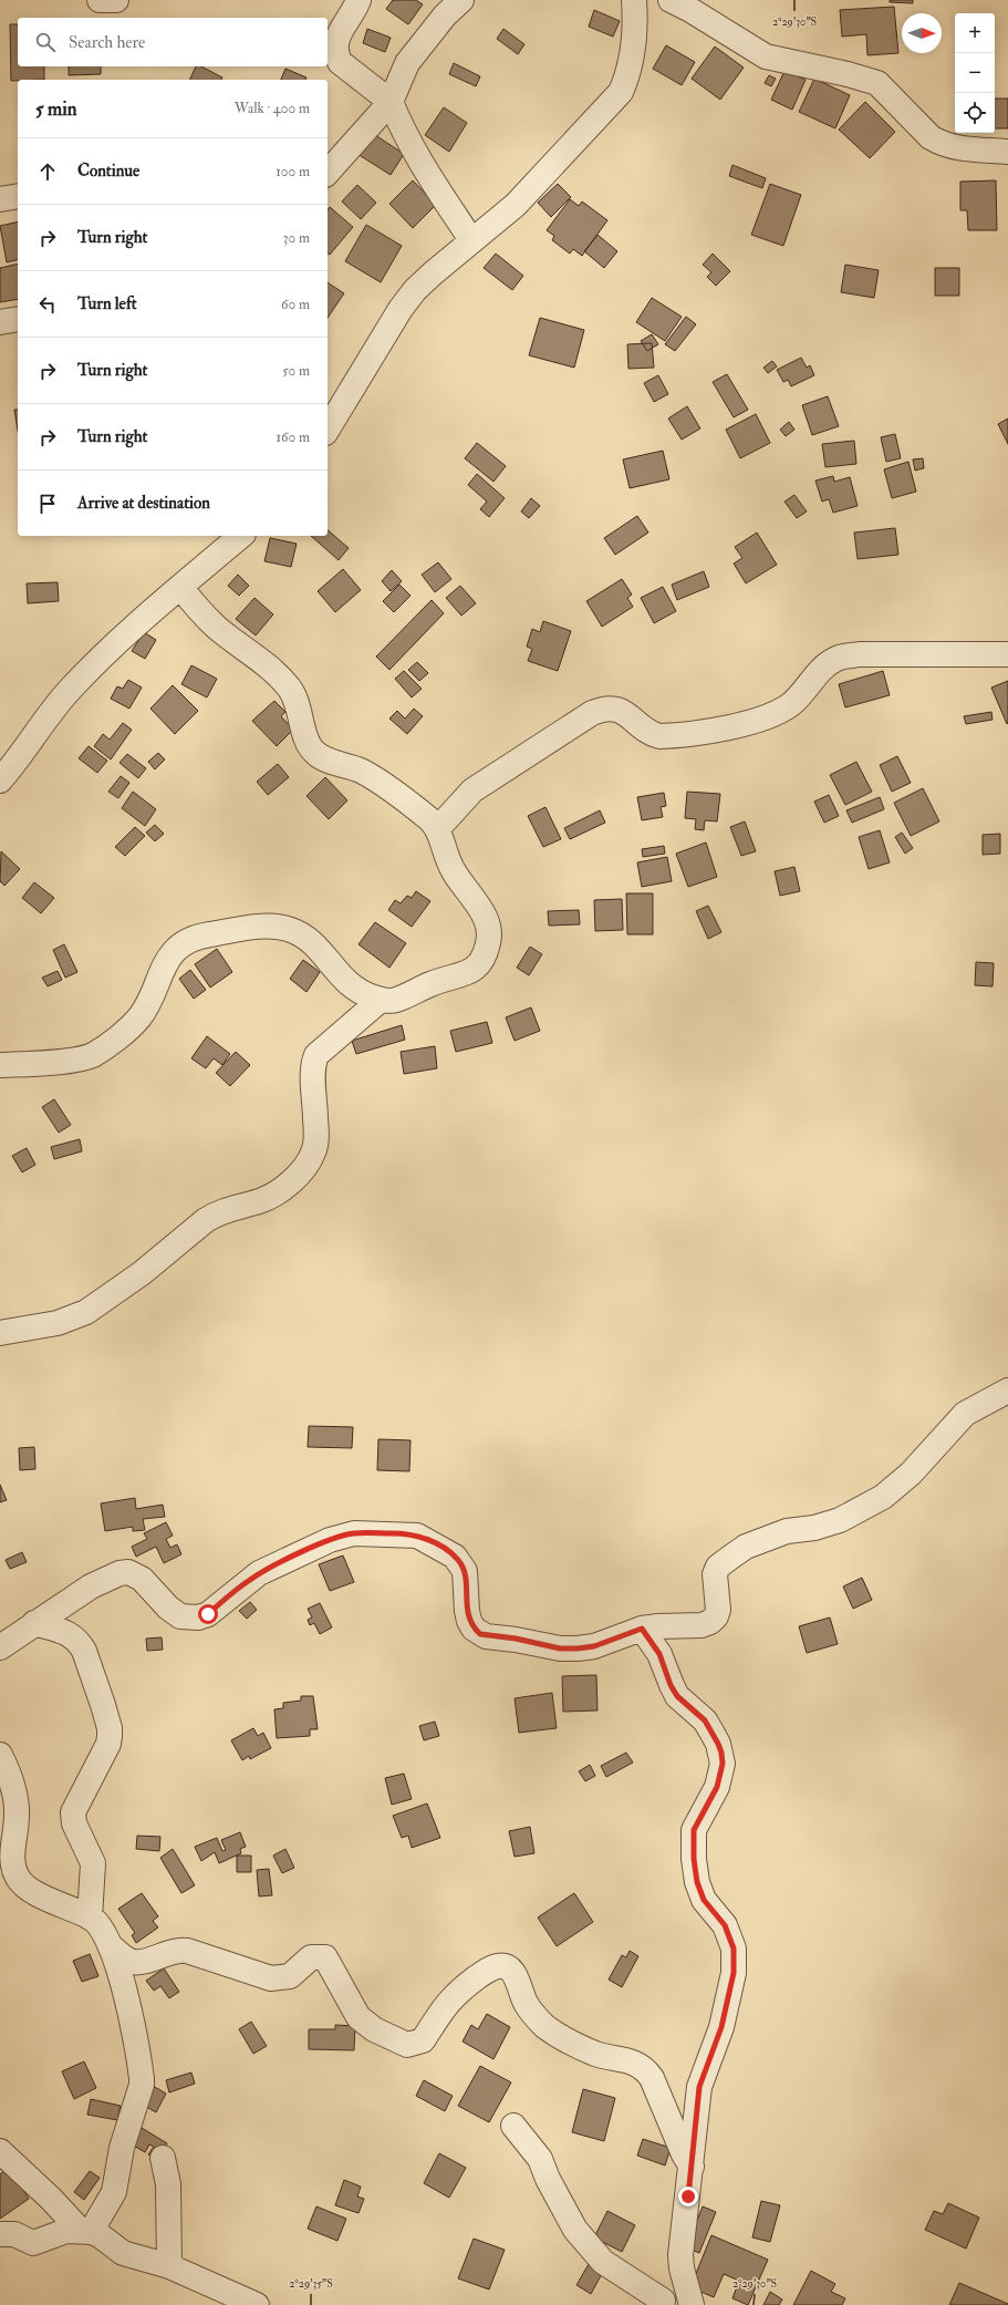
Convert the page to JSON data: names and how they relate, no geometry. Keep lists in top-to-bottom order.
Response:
{
  "north": "right",
  "page": {
    "map_buttons": ["+", "−"],
    "search": "Search here",
    "heading": ["5 min", "Walk · 400 m"],
    "list": [
      ["Continue", "100 m"],
      ["Turn right", "30 m"],
      ["Turn left", "60 m"],
      ["Turn right", "50 m"],
      ["Turn right", "160 m"],
      "Arrive at destination"
    ]
  },
  "coordinates": ["2°29'30\"S", "2°29'35\"S"]
}
